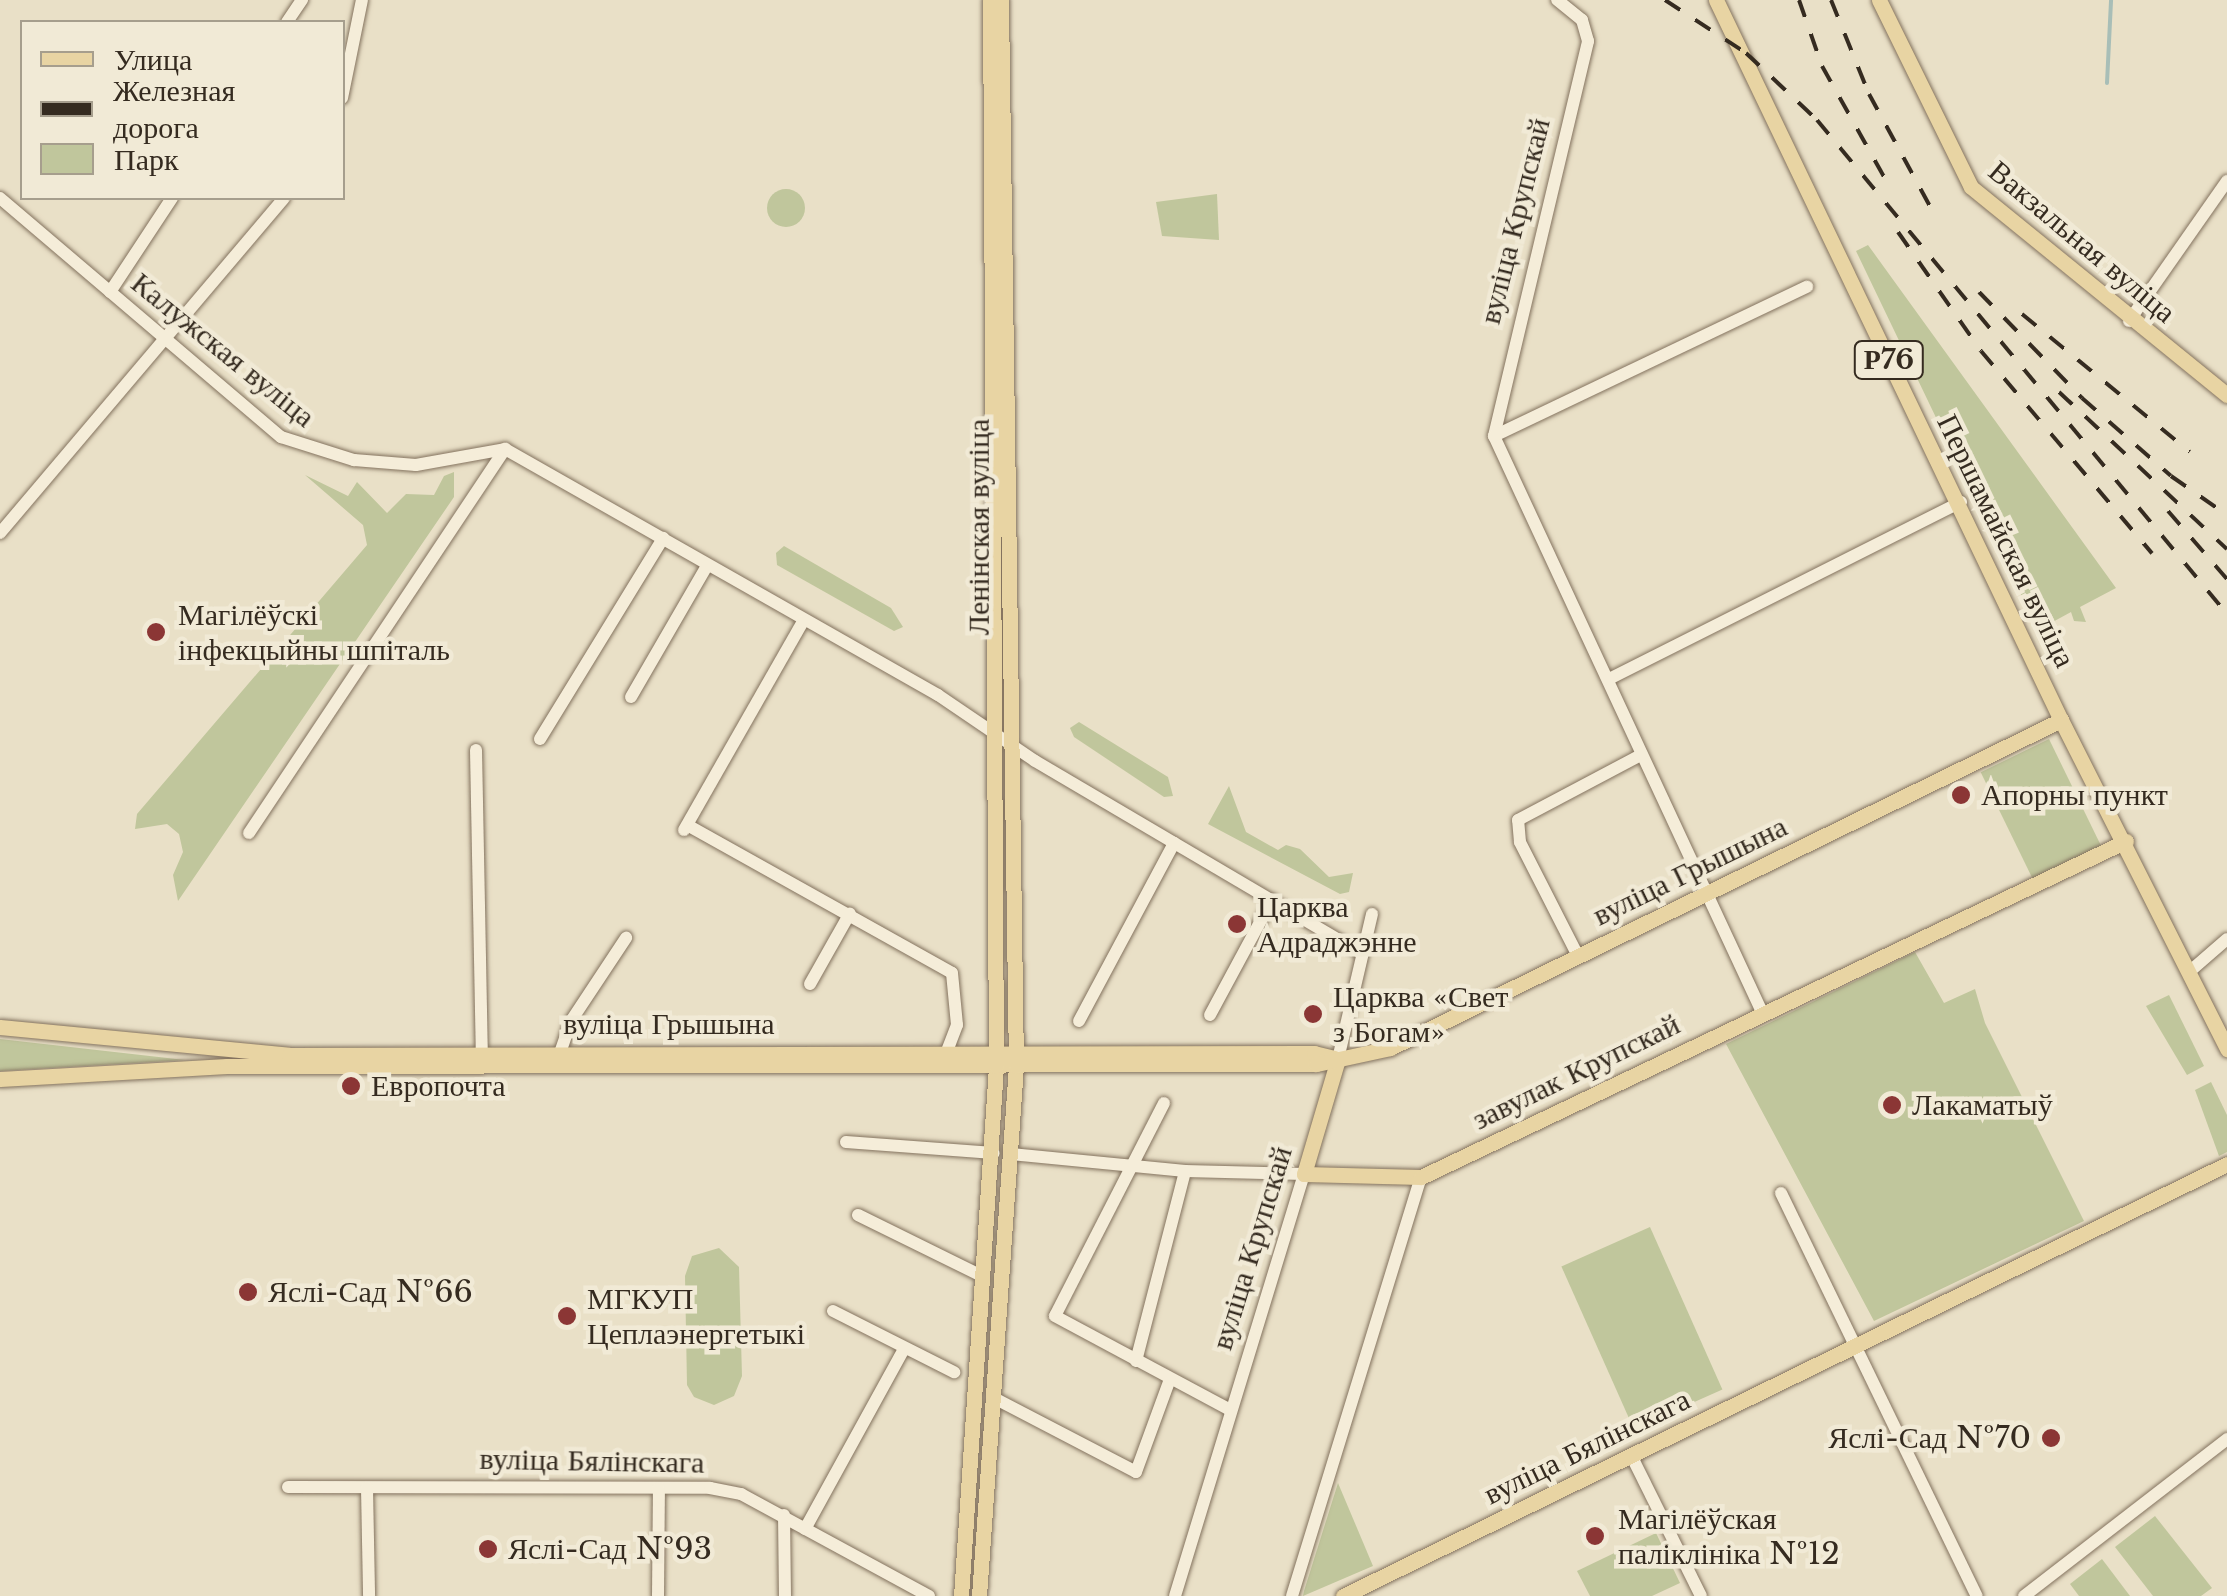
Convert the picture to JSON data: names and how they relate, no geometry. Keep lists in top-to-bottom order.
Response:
{
  "streets": {
    "main road": [
      "вуліца Крупскай",
      "Вакзальная вуліца",
      "Р76",
      "Ленінская вуліца",
      "Першамайская вуліца",
      "вуліца Грышына",
      "завулак Крупскай",
      "вуліца Бялінскага"
    ],
    "street": ["Калужская вуліца"]
  },
  "crossings": [
    ["вуліца Крупскай", "вуліца Грышына"],
    ["вуліца Крупскай", "завулак Крупскай"],
    ["Ленінская вуліца", "вуліца Грышына"],
    ["Першамайская вуліца", "вуліца Грышына"],
    ["Першамайская вуліца", "завулак Крупскай"]
  ],
  "places": [
    "Магілёўскі інфекцыйны шпіталь",
    "Апорны пункт",
    "Царква Адраджэнне",
    "Царква «Свет з Богам»",
    "Европочта",
    "Лакаматыў",
    "Яслі-Сад №66",
    "МГКУП Цеплаэнергетыкі",
    "Яслі-Сад №70",
    "Магілёўская паліклініка №12",
    "Яслі-Сад №93"
  ],
  "legend": ["Улица", "Железная дорога", "Парк"]
}
